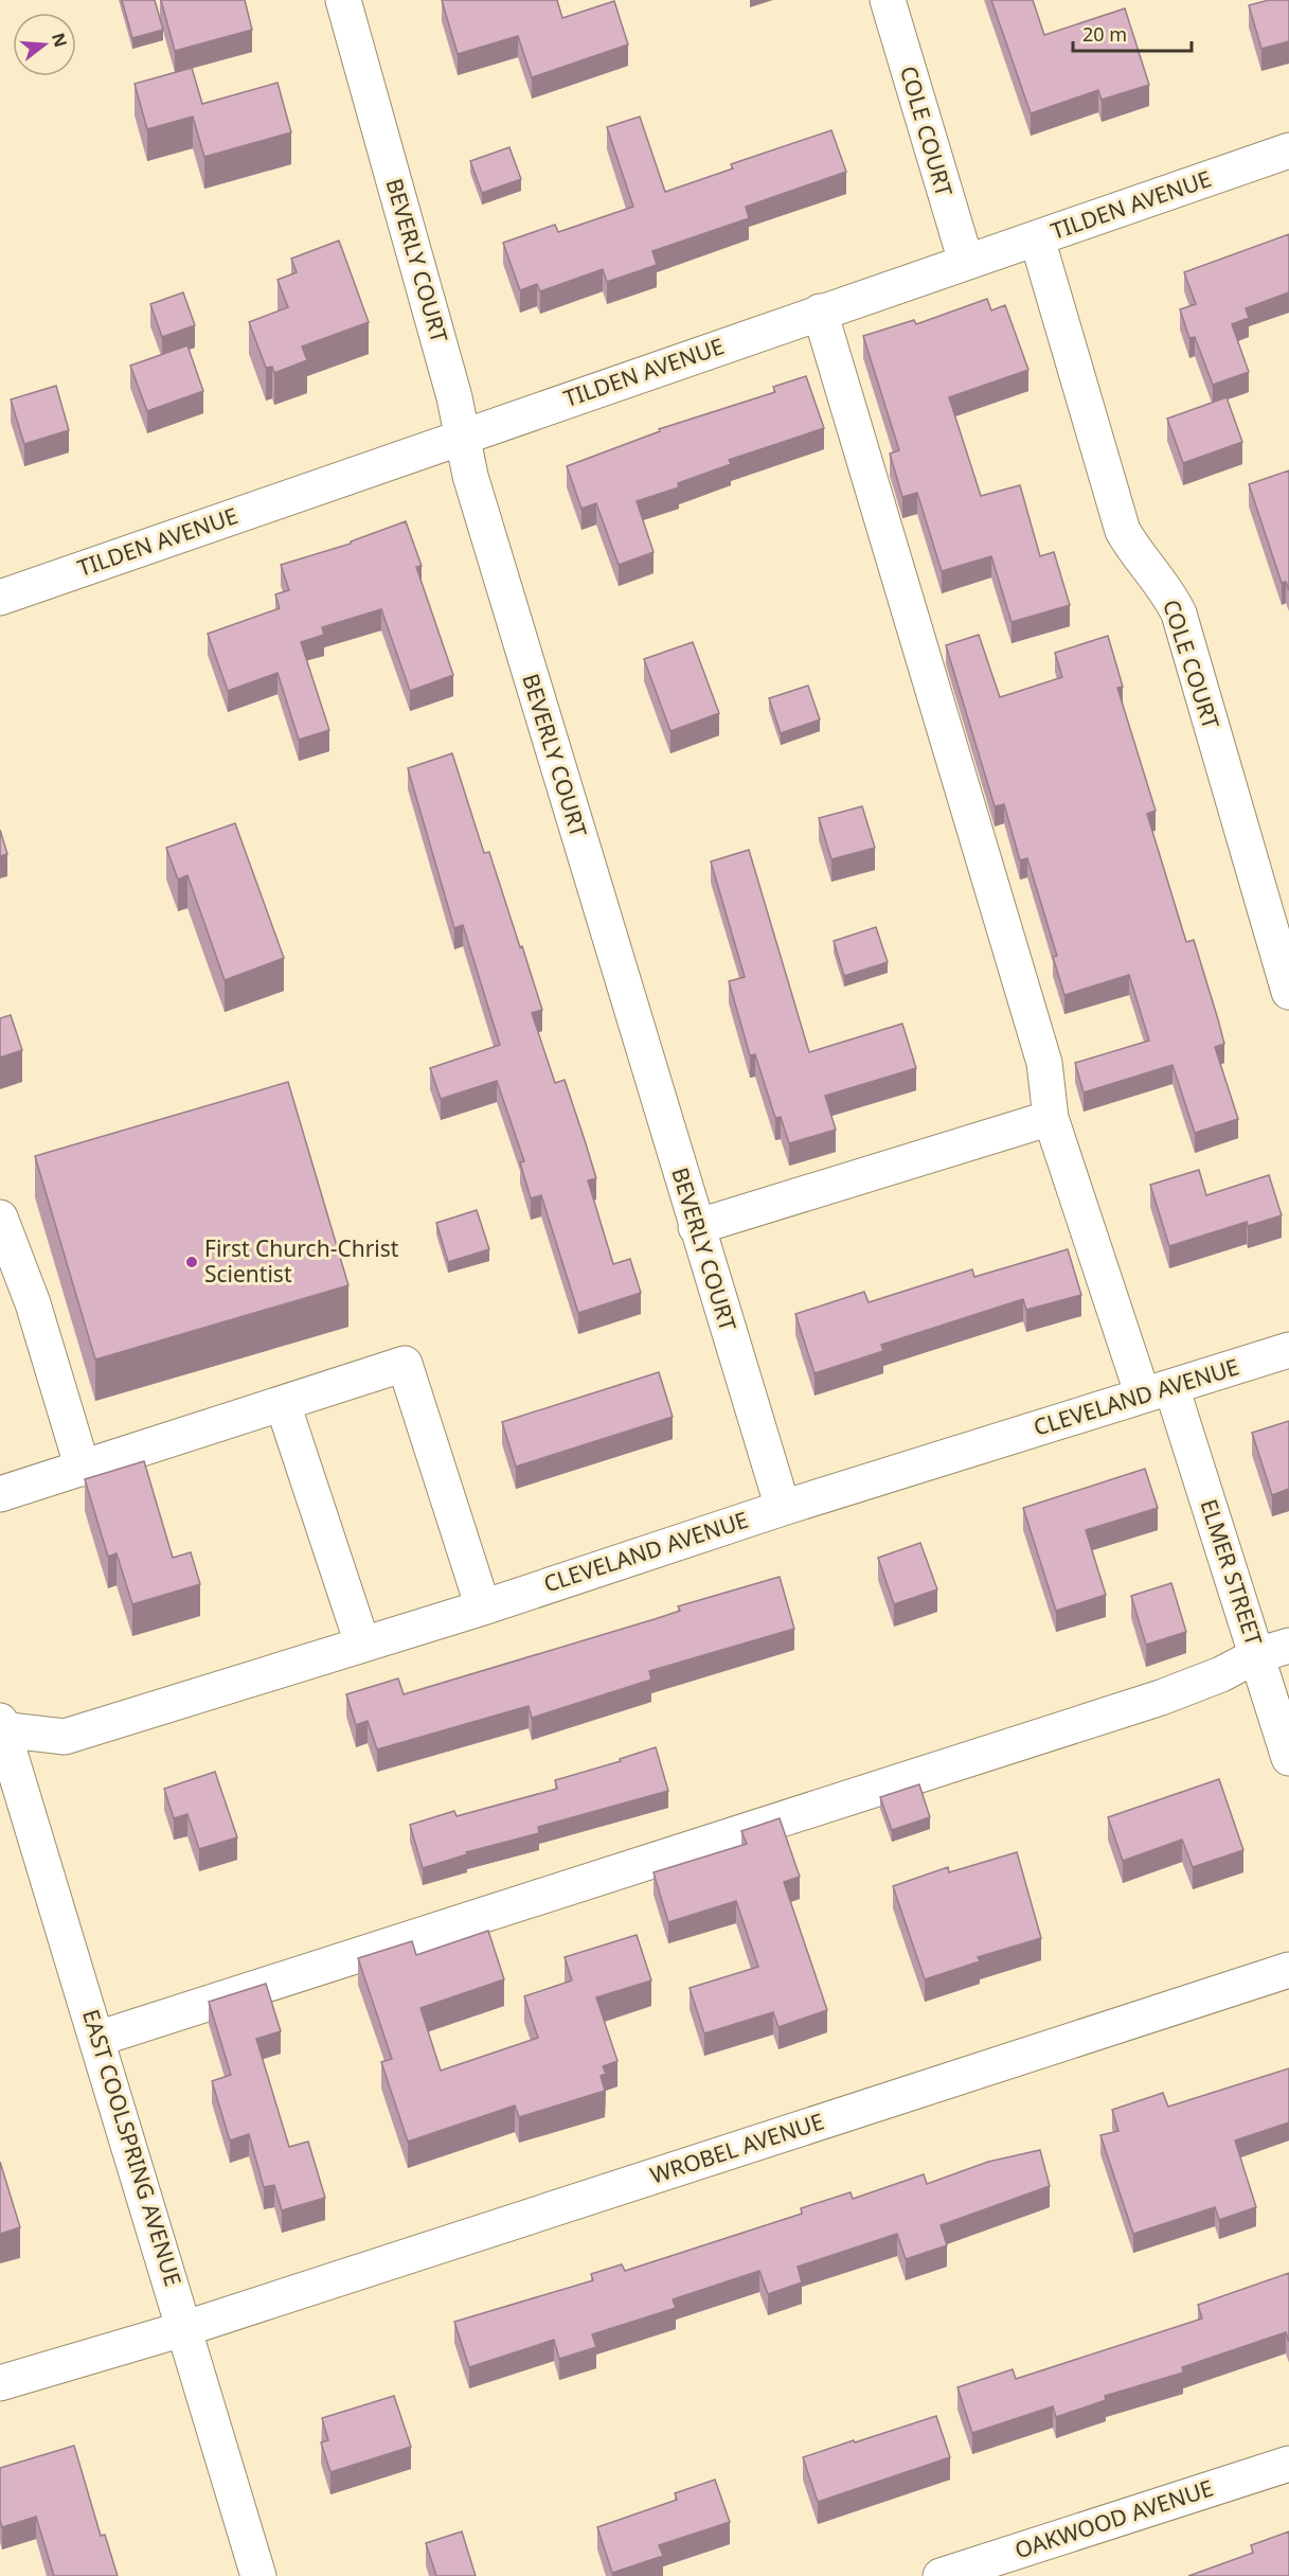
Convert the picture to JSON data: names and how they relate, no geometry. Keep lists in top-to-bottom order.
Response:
{
  "streets": {
    "street": [
      "COLE COURT",
      "TILDEN AVENUE",
      "BEVERLY COURT",
      "CLEVELAND AVENUE",
      "ELMER STREET",
      "EAST COOLSPRING AVENUE",
      "WROBEL AVENUE",
      "OAKWOOD AVENUE"
    ]
  },
  "crossings": [
    ["COLE COURT", "TILDEN AVENUE"],
    ["TILDEN AVENUE", "BEVERLY COURT"],
    ["TILDEN AVENUE", "ELMER STREET"],
    ["BEVERLY COURT", "CLEVELAND AVENUE"],
    ["CLEVELAND AVENUE", "ELMER STREET"],
    ["CLEVELAND AVENUE", "EAST COOLSPRING AVENUE"],
    ["EAST COOLSPRING AVENUE", "WROBEL AVENUE"]
  ],
  "places": ["First Church-Christ Scientist"],
  "scale_bar": "20 m",
  "north": "right"
}
